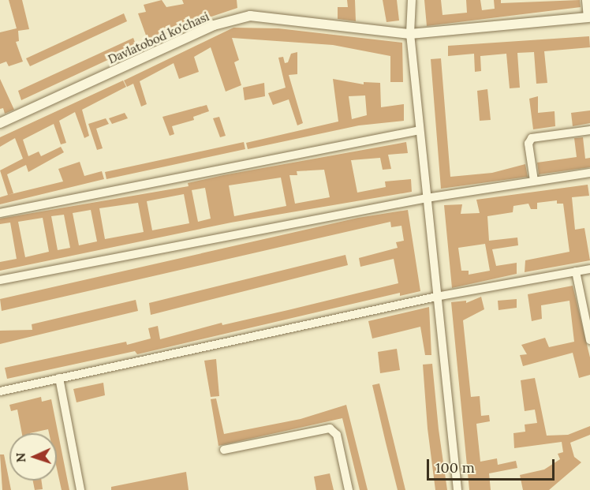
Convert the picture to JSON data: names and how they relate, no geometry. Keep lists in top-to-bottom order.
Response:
{
  "streets": {
    "street": ["Davlatobod ko'chasi"]
  },
  "scale_bar": "100 m",
  "north": "left"
}
